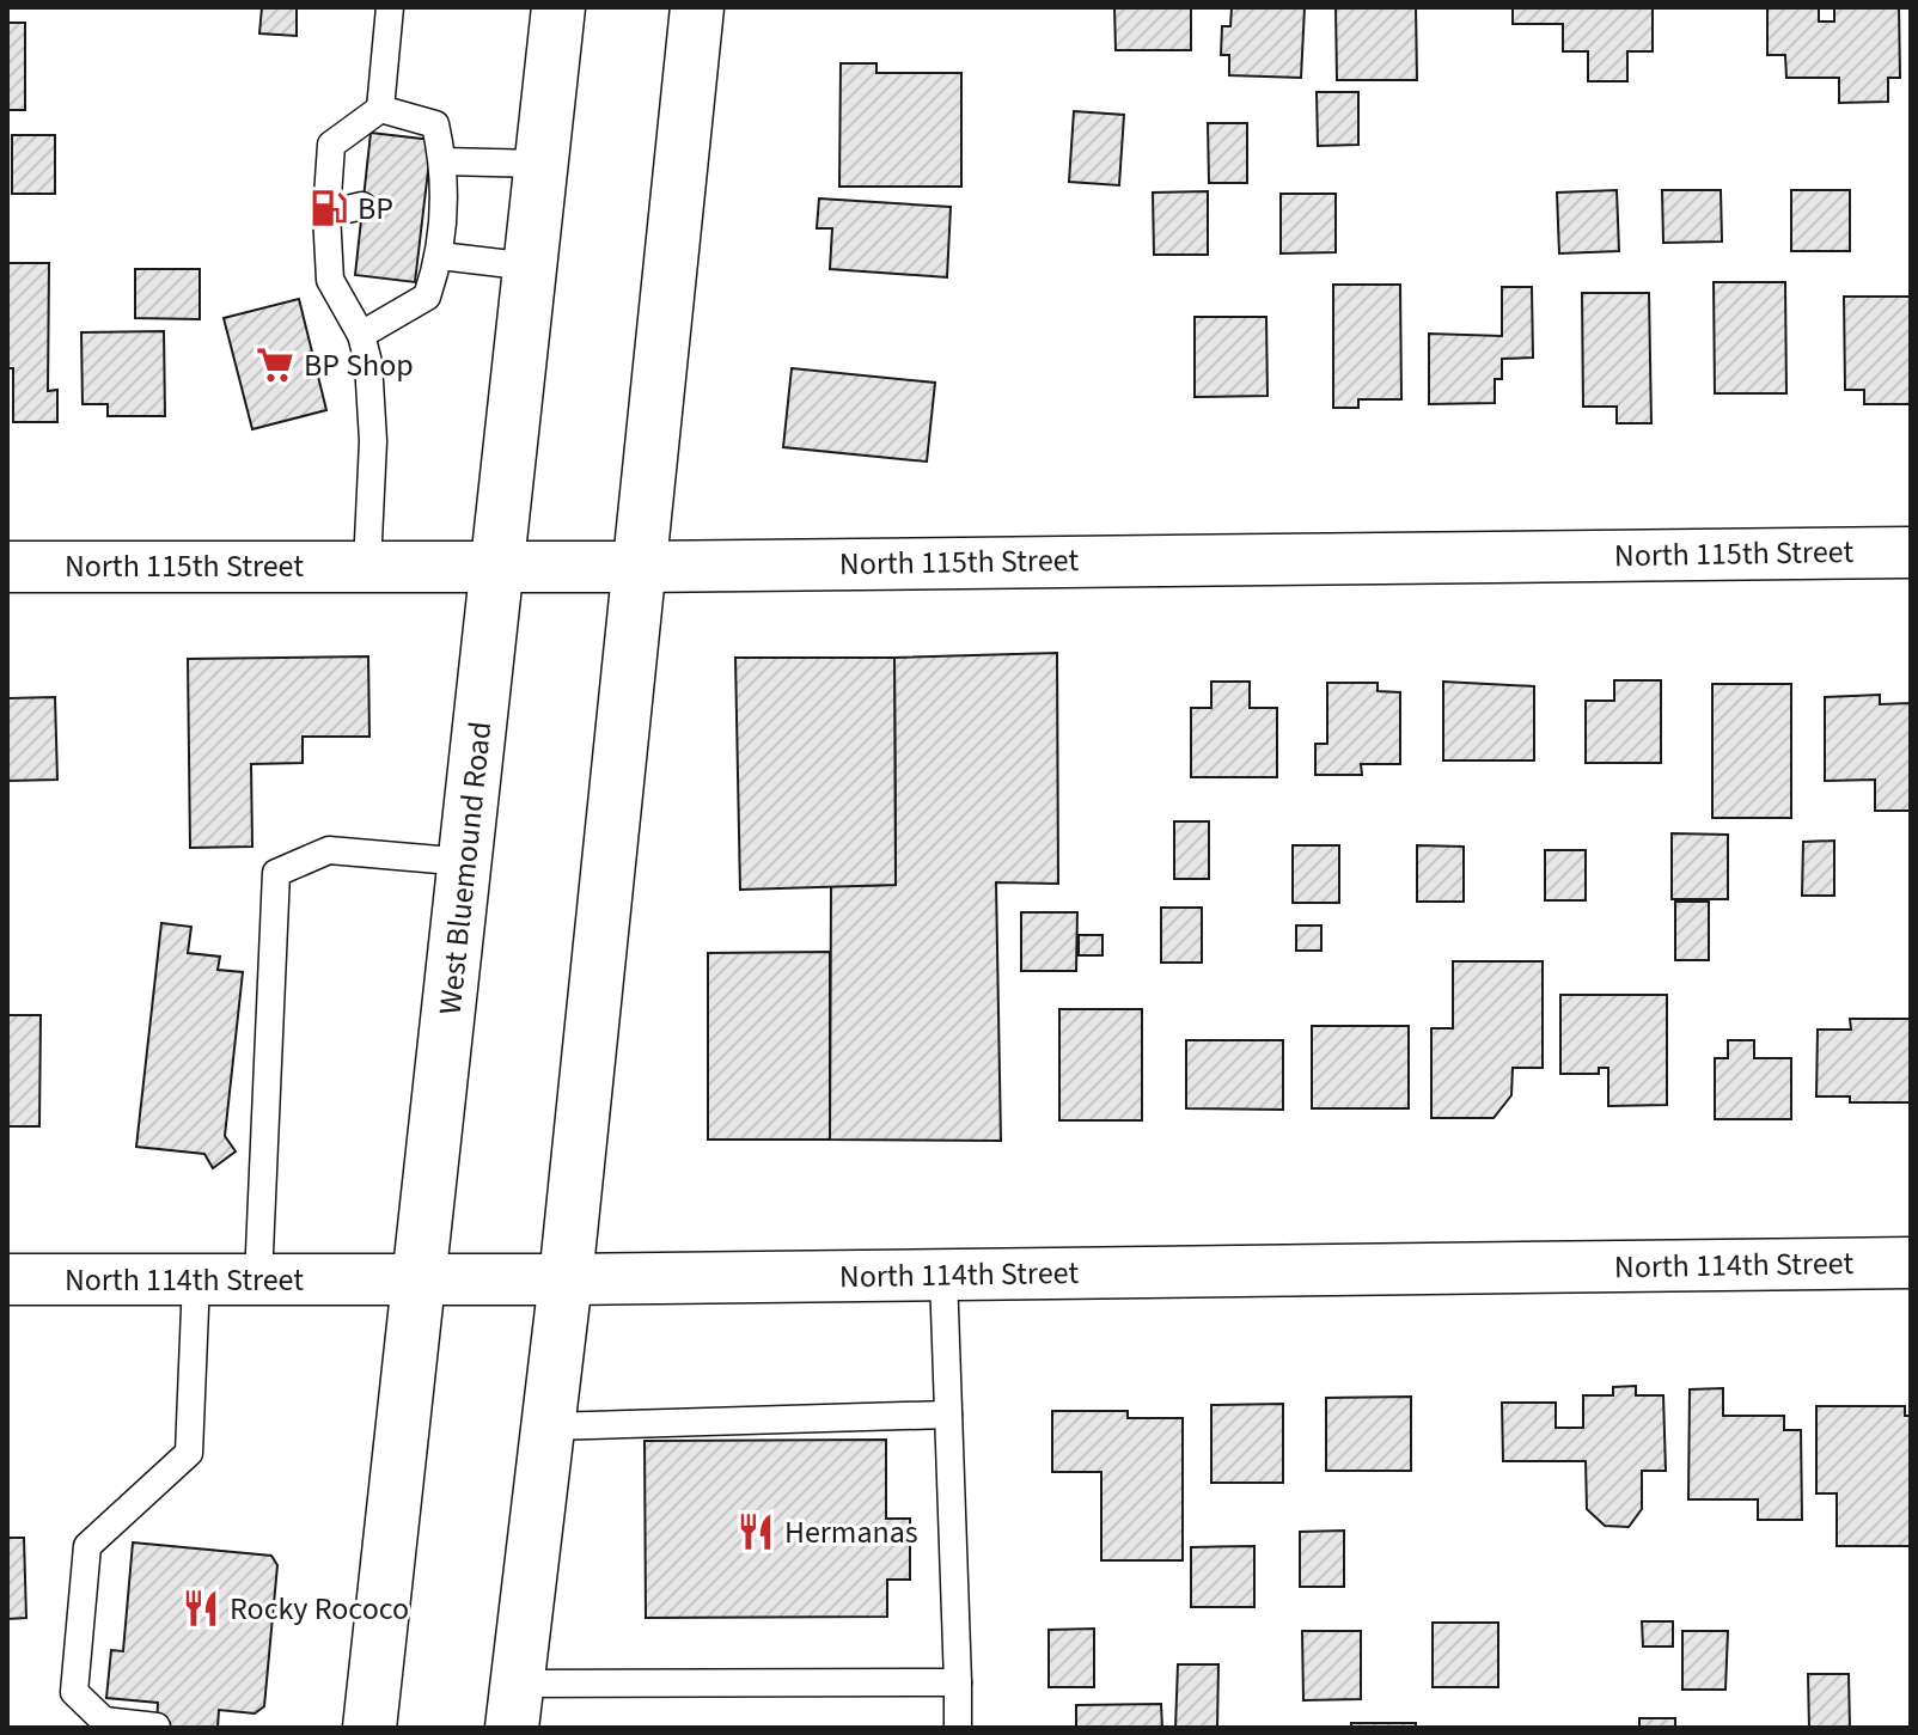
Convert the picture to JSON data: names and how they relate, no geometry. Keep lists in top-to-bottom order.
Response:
{
  "streets": {
    "main road": ["West Bluemound Road"],
    "street": ["North 115th Street", "North 114th Street"]
  },
  "crossings": [
    ["North 115th Street", "West Bluemound Road"],
    ["West Bluemound Road", "North 114th Street"]
  ],
  "places": {
    "fuel station": ["BP"],
    "supermarket": ["BP Shop"],
    "restaurant": ["Hermanas", "Rocky Rococo"]
  }
}
